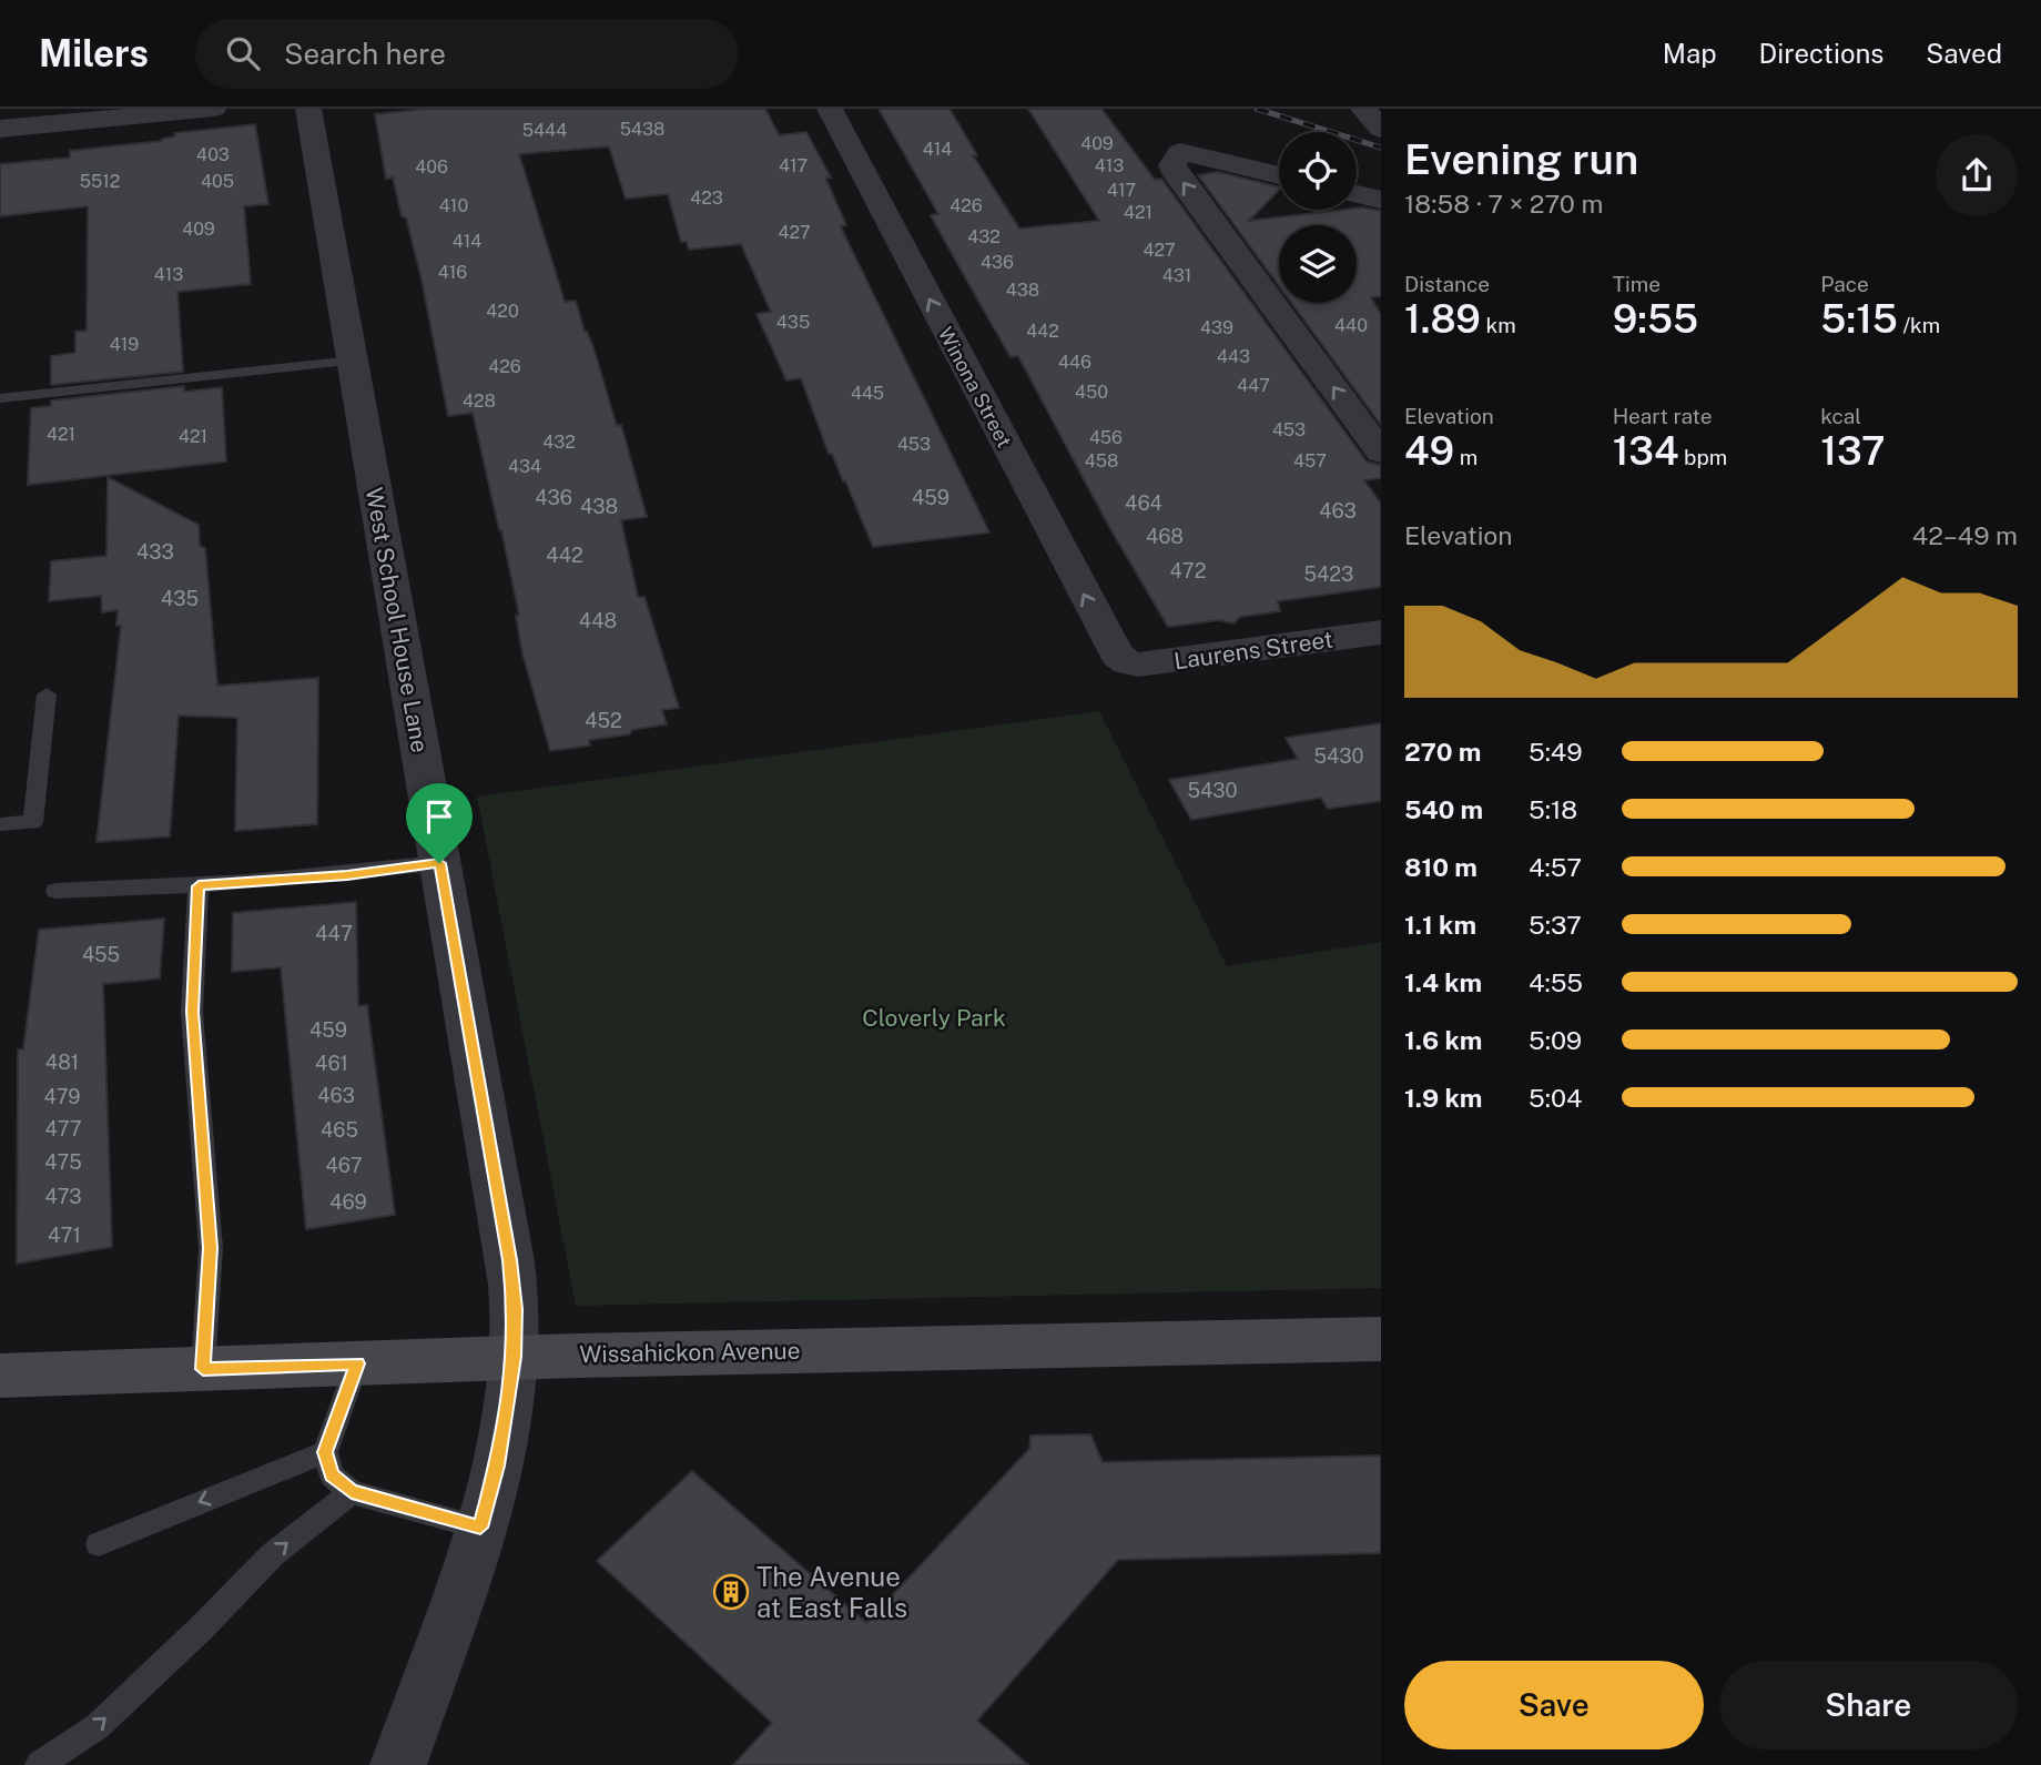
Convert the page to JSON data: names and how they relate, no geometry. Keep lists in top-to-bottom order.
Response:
{
  "streets": {
    "street": [
      "Winona Street",
      "West School House Lane",
      "Laurens Street",
      "Wissahickon Avenue"
    ]
  },
  "crossings": [
    ["Winona Street", "Laurens Street"],
    ["West School House Lane", "Wissahickon Avenue"]
  ],
  "one_way": ["Winona Street"],
  "parks": ["Cloverly Park"],
  "places": {
    "building": ["The Avenue at East Falls"]
  },
  "house_numbers": [
    "5438",
    "5444",
    "409",
    "414",
    "403",
    "417",
    "413",
    "406",
    "5512",
    "405",
    "417",
    "423",
    "410",
    "426",
    "421",
    "409",
    "427",
    "432",
    "414",
    "427",
    "436",
    "416",
    "413",
    "431",
    "438",
    "420",
    "435",
    "440",
    "439",
    "442",
    "419",
    "443",
    "446",
    "426",
    "447",
    "450",
    "445",
    "428",
    "453",
    "421",
    "421",
    "456",
    "432",
    "453",
    "458",
    "457",
    "434",
    "436",
    "459",
    "464",
    "438",
    "463",
    "468",
    "433",
    "442",
    "472",
    "5423",
    "435",
    "448",
    "452",
    "5430",
    "5430",
    "447",
    "455",
    "459",
    "481",
    "461",
    "463",
    "479",
    "477",
    "465",
    "475",
    "467",
    "473",
    "469",
    "471"
  ],
  "page": {
    "header": "Milers",
    "search": "Search here",
    "nav": ["Map", "Directions", "Saved"],
    "heading": ["Evening run", "18:58 · 7 × 270 m"],
    "stats": [
      ["Distance", "1.89 km"],
      ["Time", "9:55"],
      ["Pace", "5:15 /km"],
      ["Elevation", "49 m"],
      ["Heart rate", "134 bpm"],
      ["kcal", "137"]
    ],
    "chart": ["Elevation", "42–49 m"],
    "list": [
      {
        "name": "270 m",
        "note": "5:49"
      },
      {
        "name": "540 m",
        "note": "5:18"
      },
      {
        "name": "810 m",
        "note": "4:57"
      },
      {
        "name": "1.1 km",
        "note": "5:37"
      },
      {
        "name": "1.4 km",
        "note": "4:55"
      },
      {
        "name": "1.6 km",
        "note": "5:09"
      },
      {
        "name": "1.9 km",
        "note": "5:04"
      }
    ],
    "buttons": ["Save", "Share"]
  }
}
